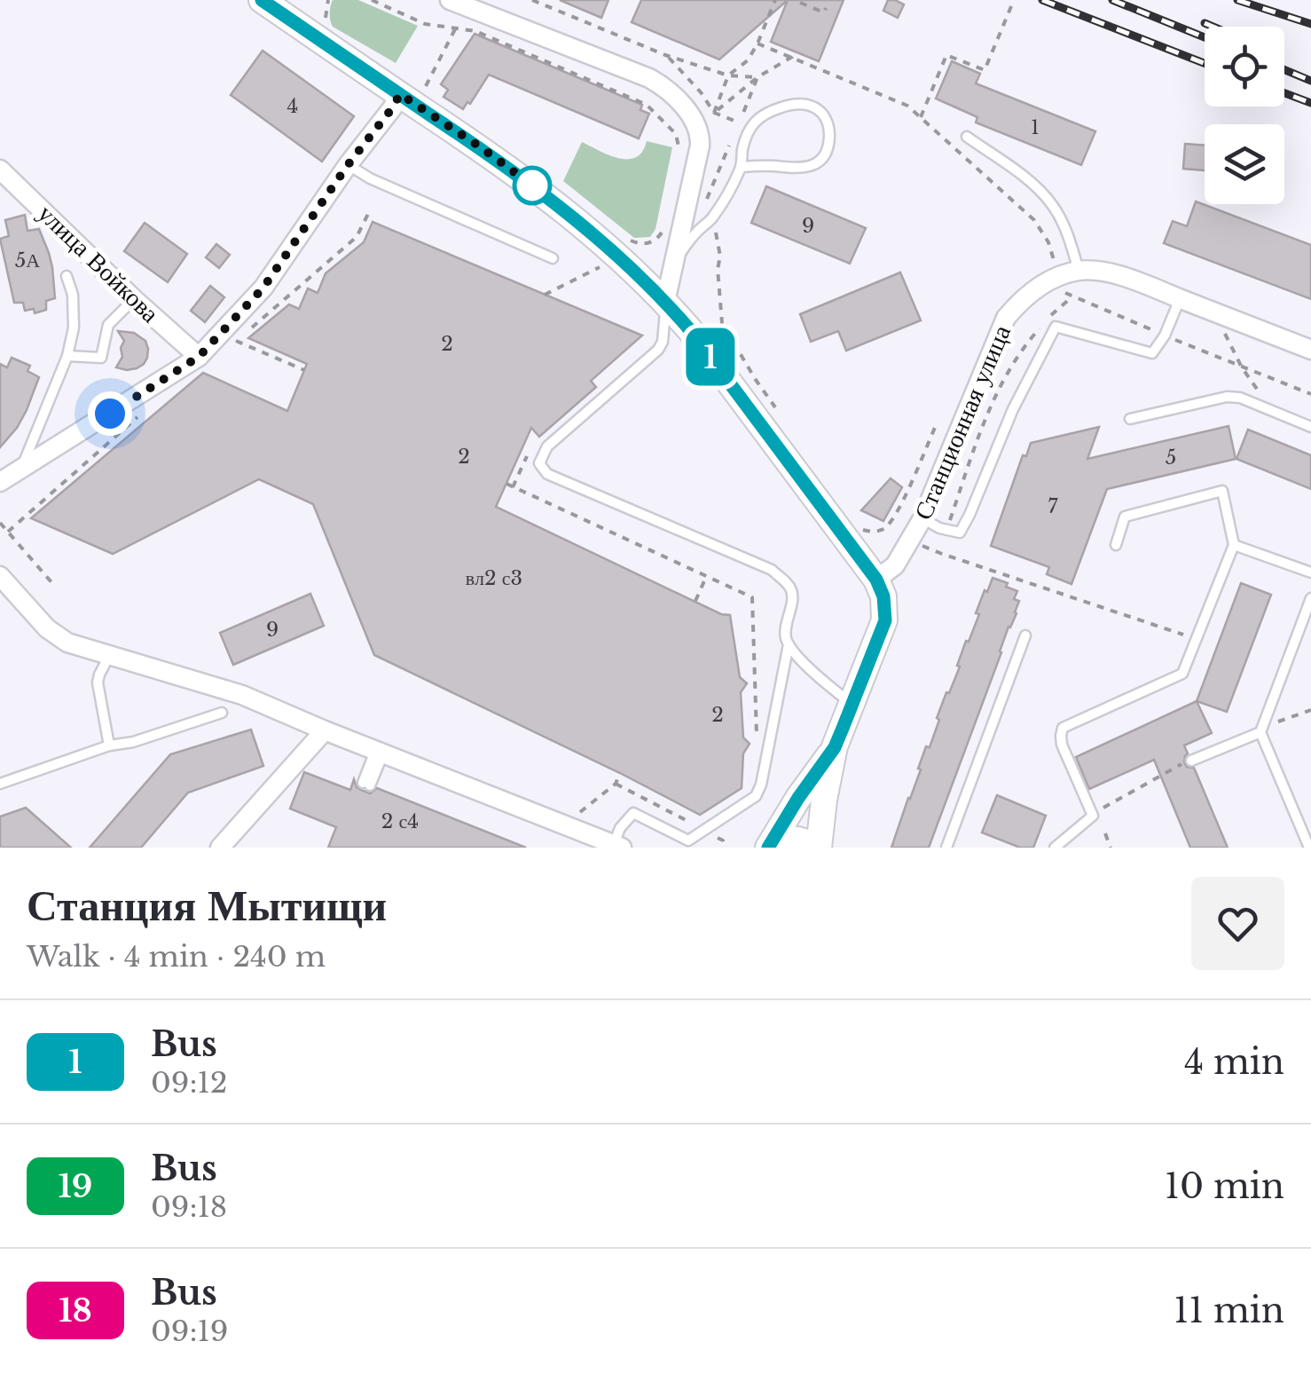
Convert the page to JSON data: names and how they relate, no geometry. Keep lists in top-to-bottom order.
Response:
{
  "streets": {
    "street": ["улица Войкова", "Станционная улица"]
  },
  "lines": ["bus line 1"],
  "house_numbers": [
    "4",
    "1",
    "9",
    "5А",
    "2",
    "2",
    "5",
    "7",
    "вл2 с3",
    "9",
    "2",
    "2 с4"
  ],
  "page": {
    "on_map": "1",
    "heading": ["Станция Мытищи", "Walk · 4 min · 240 m"],
    "list": [
      {
        "mark": "1",
        "name": "Bus",
        "note": "09:12",
        "value": "4 min"
      },
      {
        "mark": "19",
        "name": "Bus",
        "note": "09:18",
        "value": "10 min"
      },
      {
        "mark": "18",
        "name": "Bus",
        "note": "09:19",
        "value": "11 min"
      }
    ]
  }
}
